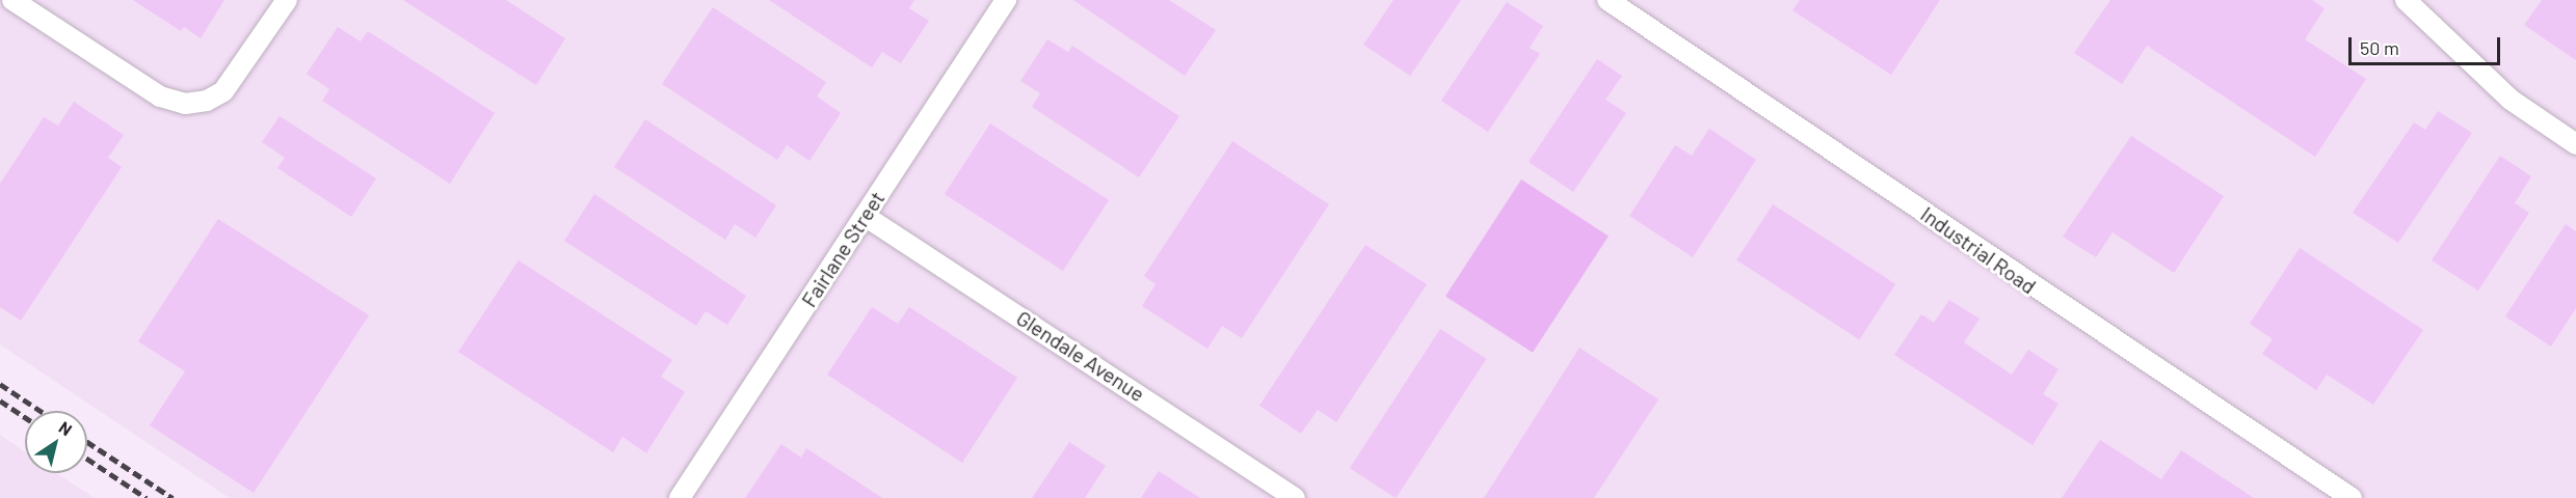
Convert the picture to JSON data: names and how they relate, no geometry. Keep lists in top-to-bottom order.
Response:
{
  "streets": {
    "street": ["Fairlane Street", "Industrial Road", "Glendale Avenue"]
  },
  "crossings": [
    ["Fairlane Street", "Glendale Avenue"]
  ],
  "scale_bar": "50 m",
  "north": "top right"
}
